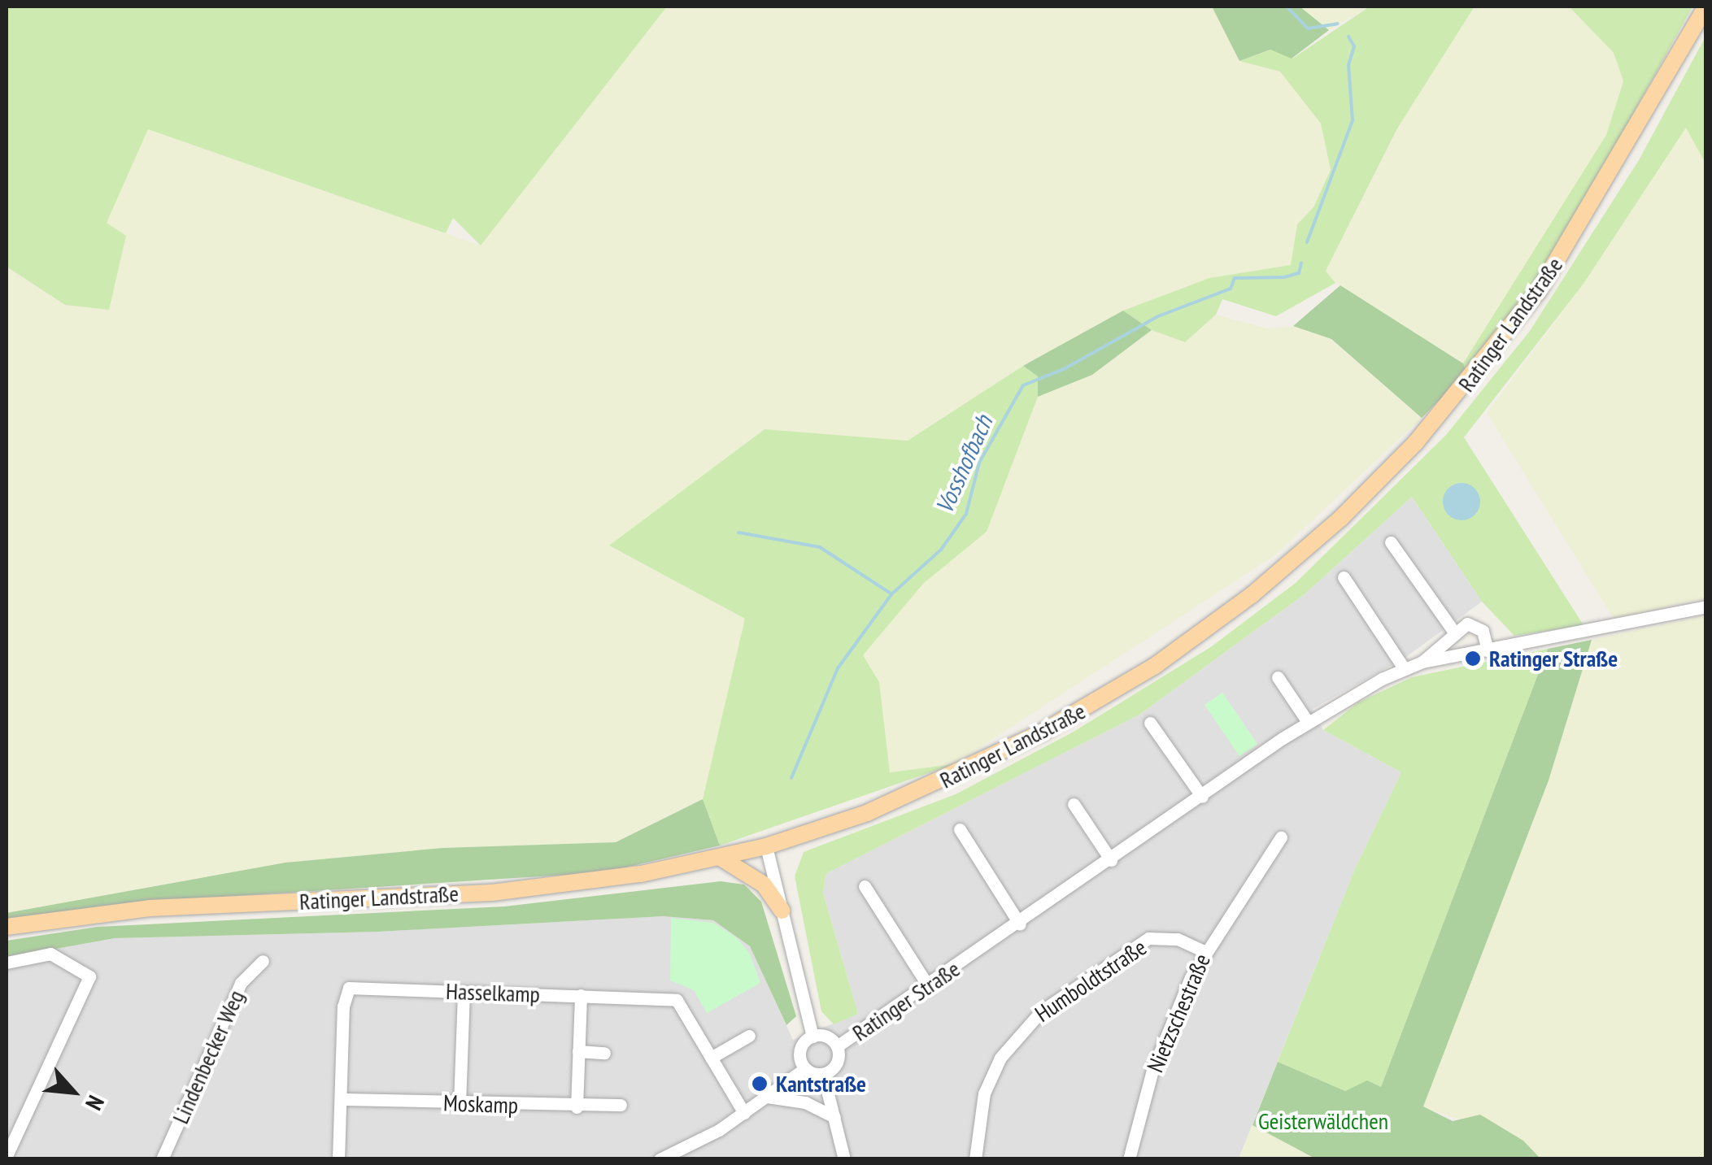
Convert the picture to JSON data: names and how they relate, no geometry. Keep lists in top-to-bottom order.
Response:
{
  "streets": {
    "main road": ["Ratinger Landstraße"],
    "street": [
      "Humboldtstraße",
      "Hasselkamp",
      "Ratinger Straße",
      "Nietzschestraße",
      "Lindenbecker Weg",
      "Moskamp"
    ]
  },
  "crossings": [
    ["Humboldtstraße", "Nietzschestraße"],
    ["Hasselkamp", "Moskamp"]
  ],
  "water": ["Vosshofbach"],
  "parks": ["Geisterwäldchen"],
  "places": ["Ratinger Straße", "Kantstraße"],
  "north": "bottom right"
}
